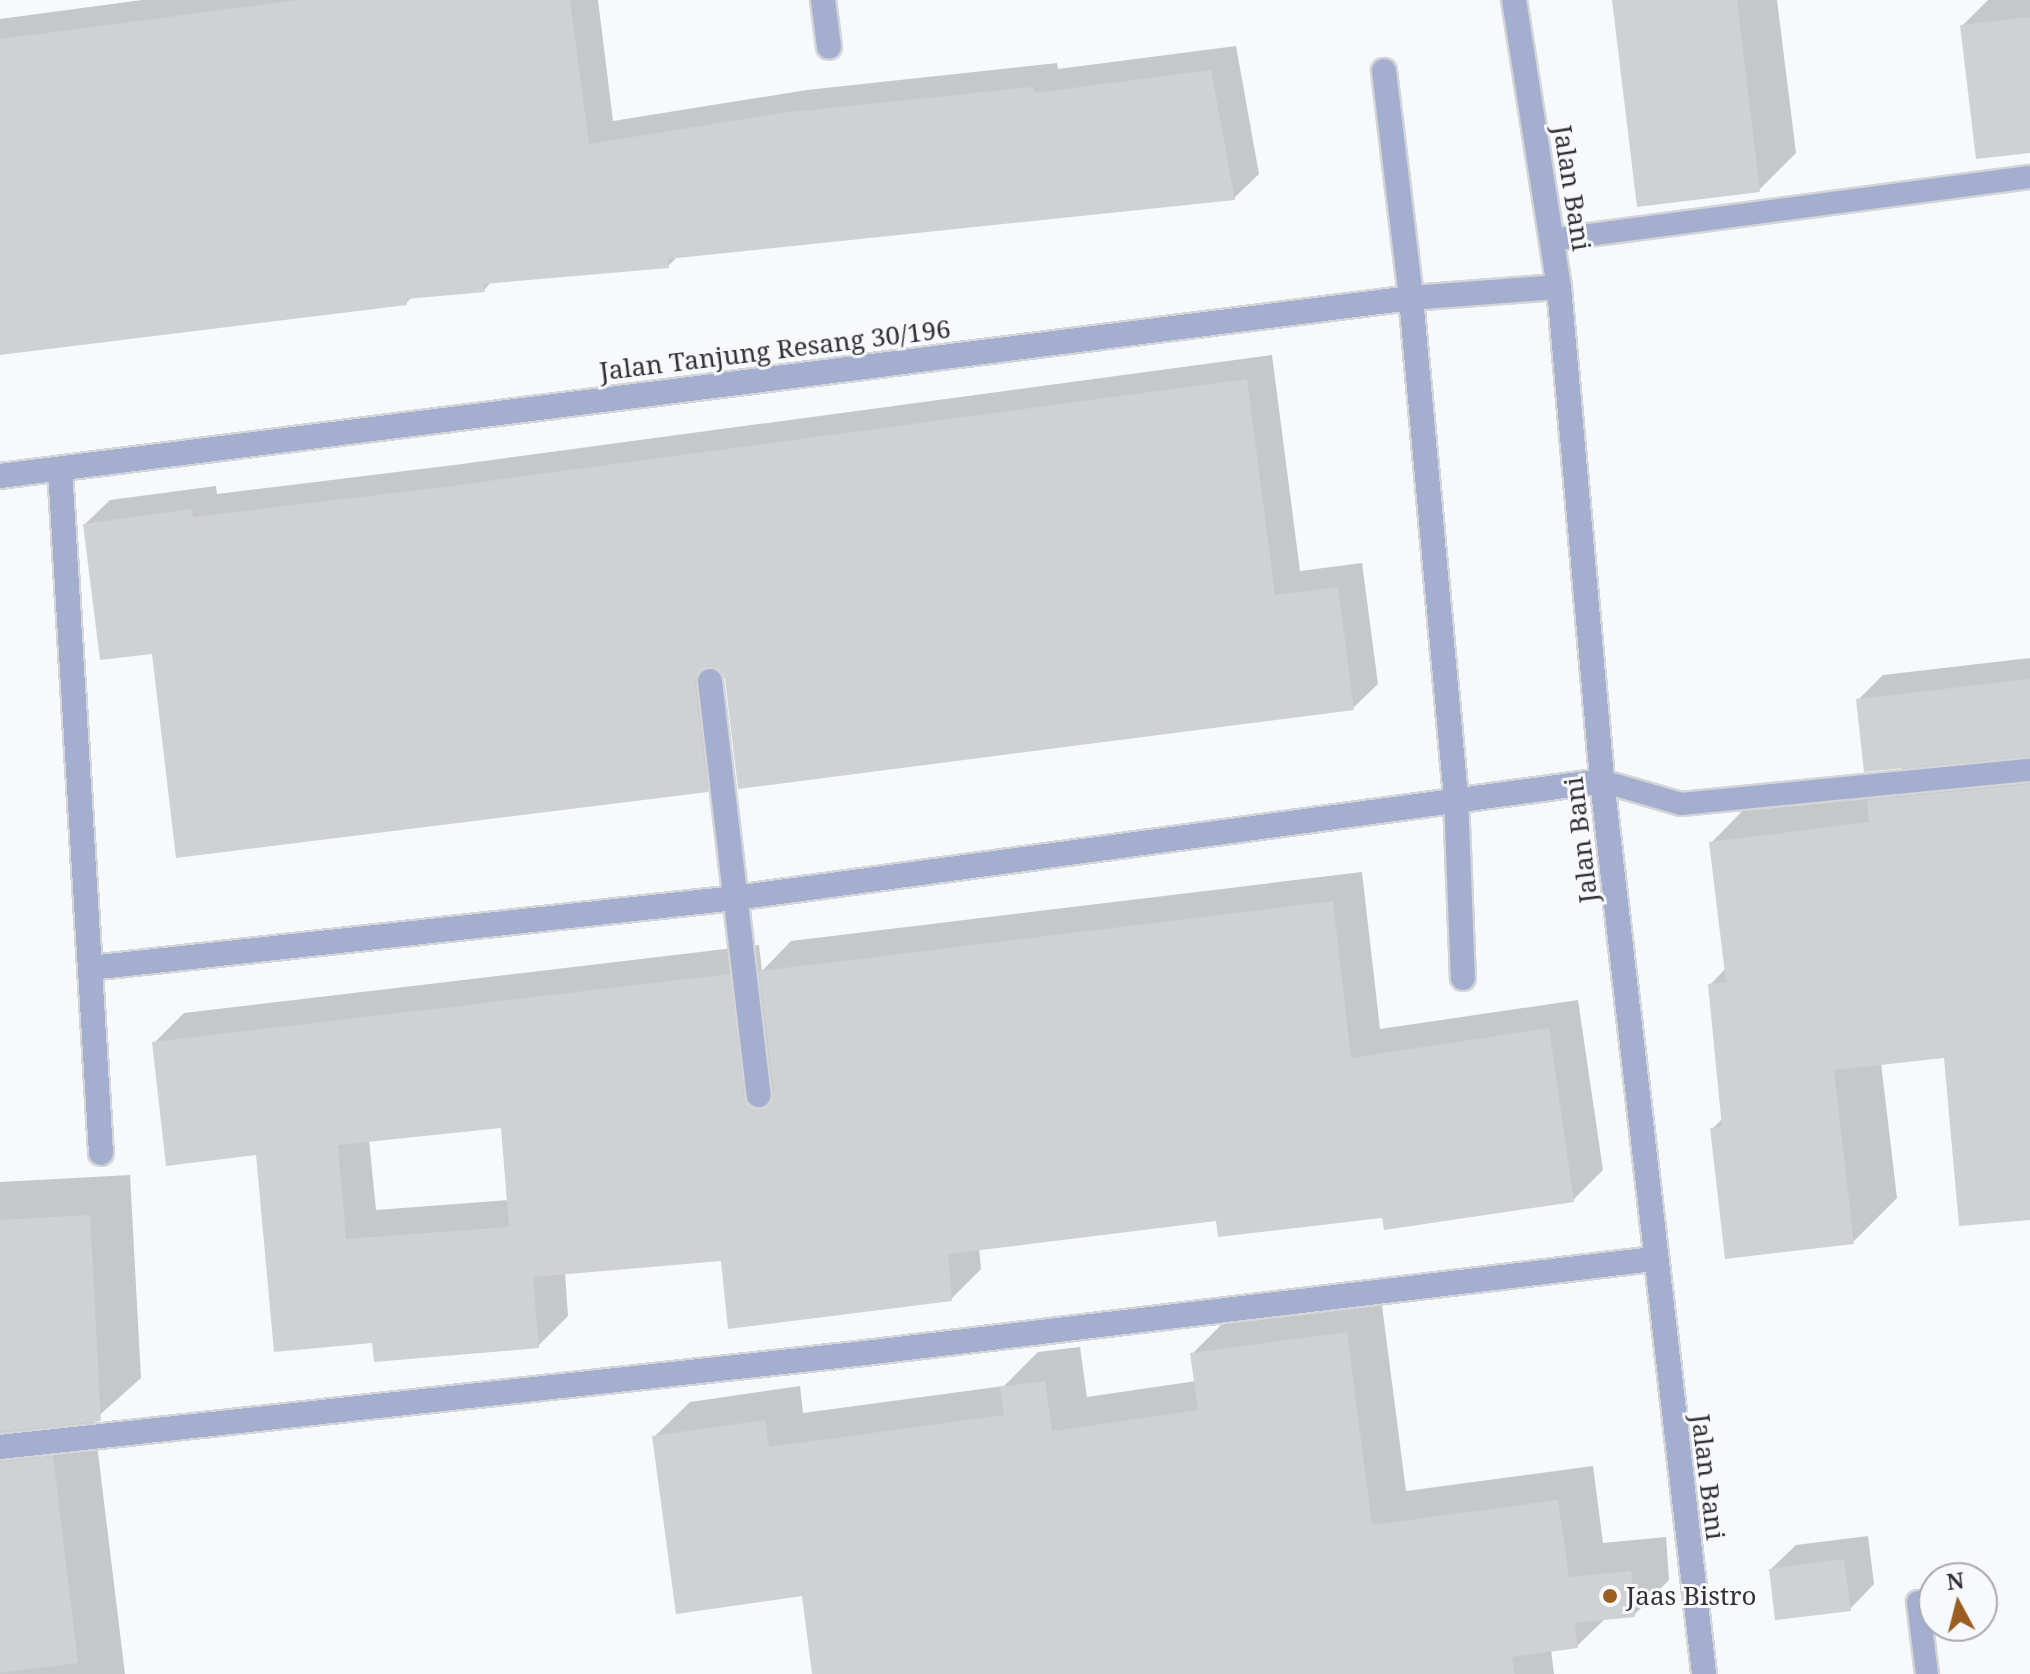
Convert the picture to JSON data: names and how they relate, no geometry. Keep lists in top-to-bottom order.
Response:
{
  "streets": {
    "street": ["Jalan Bani", "Jalan Tanjung Resang 30/196"]
  },
  "crossings": [
    ["Jalan Bani", "Jalan Tanjung Resang 30/196"]
  ],
  "places": ["Jaas Bistro"],
  "north": "top"
}
